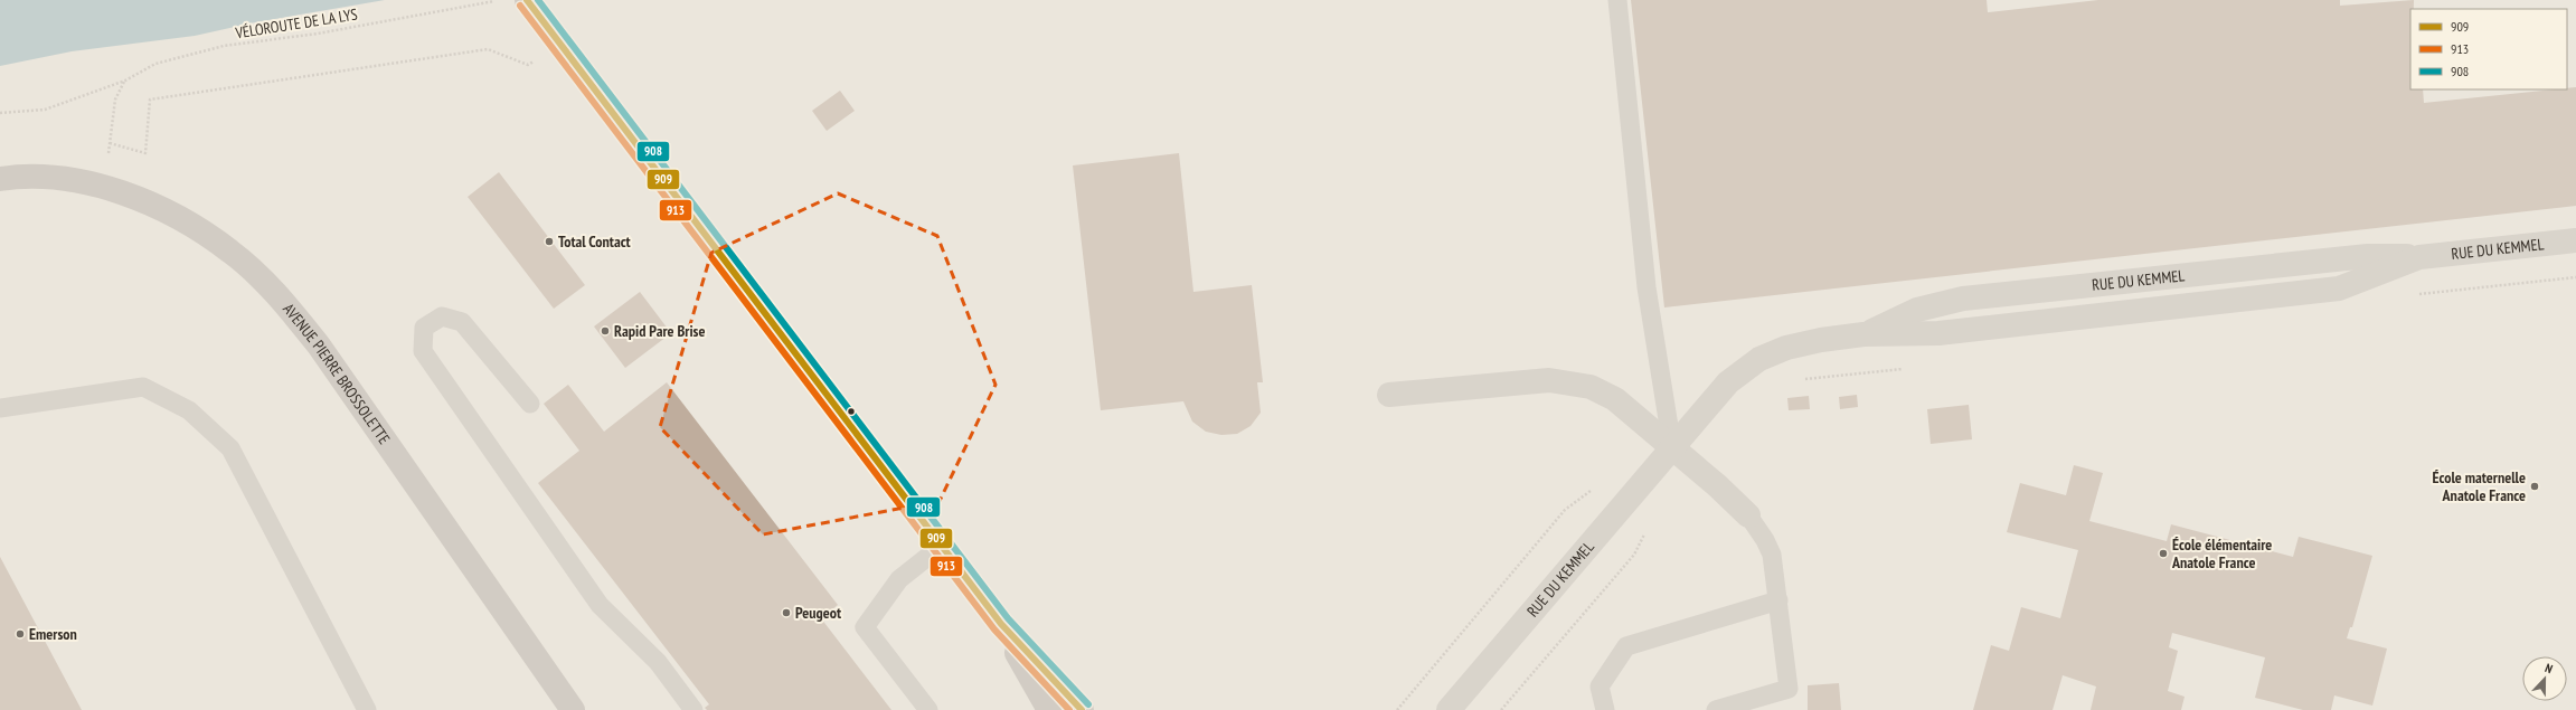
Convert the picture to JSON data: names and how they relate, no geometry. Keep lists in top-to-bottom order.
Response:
{
  "streets": {
    "main road": ["AVENUE PIERRE BROSSOLETTE"],
    "street": ["RUE DU KEMMEL"],
    "path": ["VÉLOROUTE DE LA LYS"]
  },
  "places": [
    "Total Contact",
    "Rapid Pare Brise",
    "École maternelle Anatole France",
    "École élémentaire Anatole France",
    "Peugeot",
    "Emerson"
  ],
  "lines": ["transit line 909", "transit line 908", "transit line 913"],
  "legend": ["909", "913", "908"],
  "north": "top"
}
